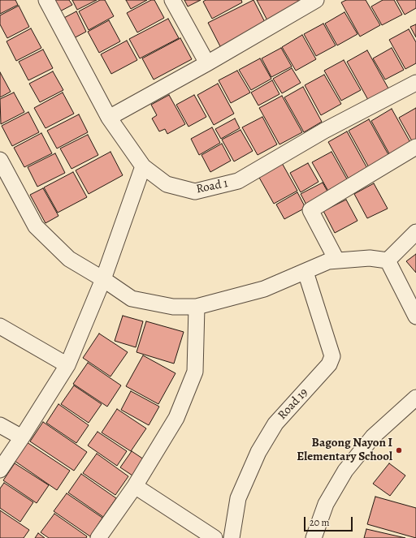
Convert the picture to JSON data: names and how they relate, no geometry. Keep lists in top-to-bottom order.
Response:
{
  "streets": {
    "street": ["Road 1", "Road 19"]
  },
  "places": ["Bagong Nayon I Elementary School"],
  "scale_bar": "20 m"
}
